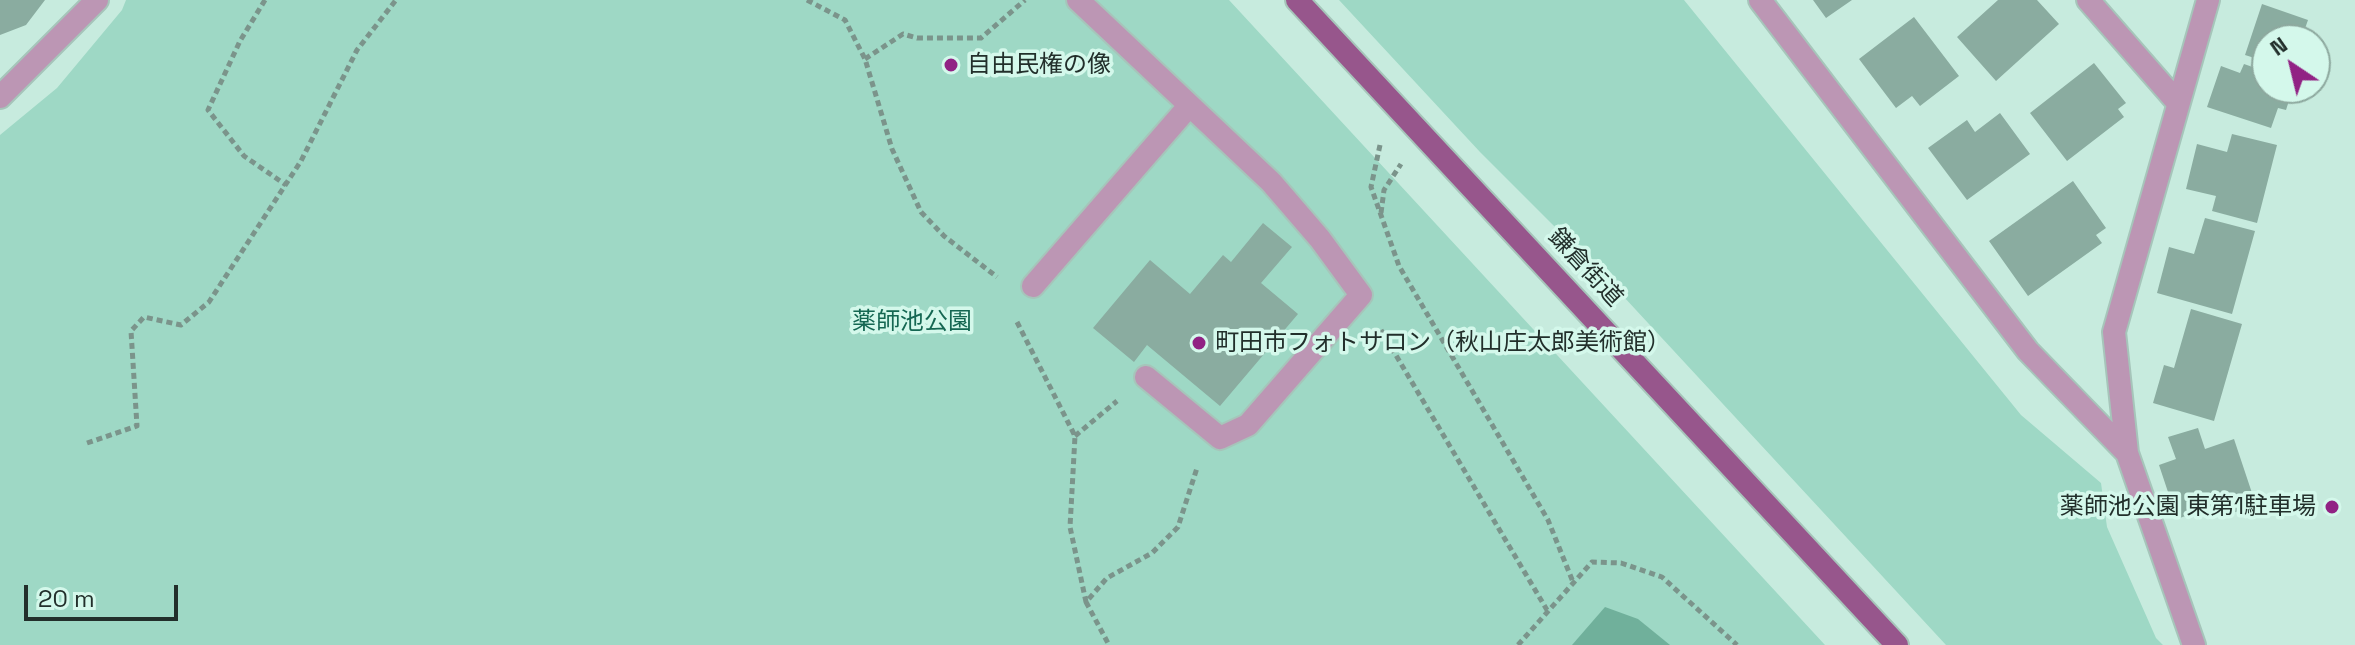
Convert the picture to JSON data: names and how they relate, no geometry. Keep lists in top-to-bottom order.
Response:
{
  "streets": {
    "main road": ["鎌倉街道"]
  },
  "parks": ["薬師池公園"],
  "places": ["自由民権の像", "町田市フォトサロン（秋山庄太郎美術館）", "薬師池公園 東第1駐車場"],
  "scale_bar": "20 m",
  "north": "top left"
}
